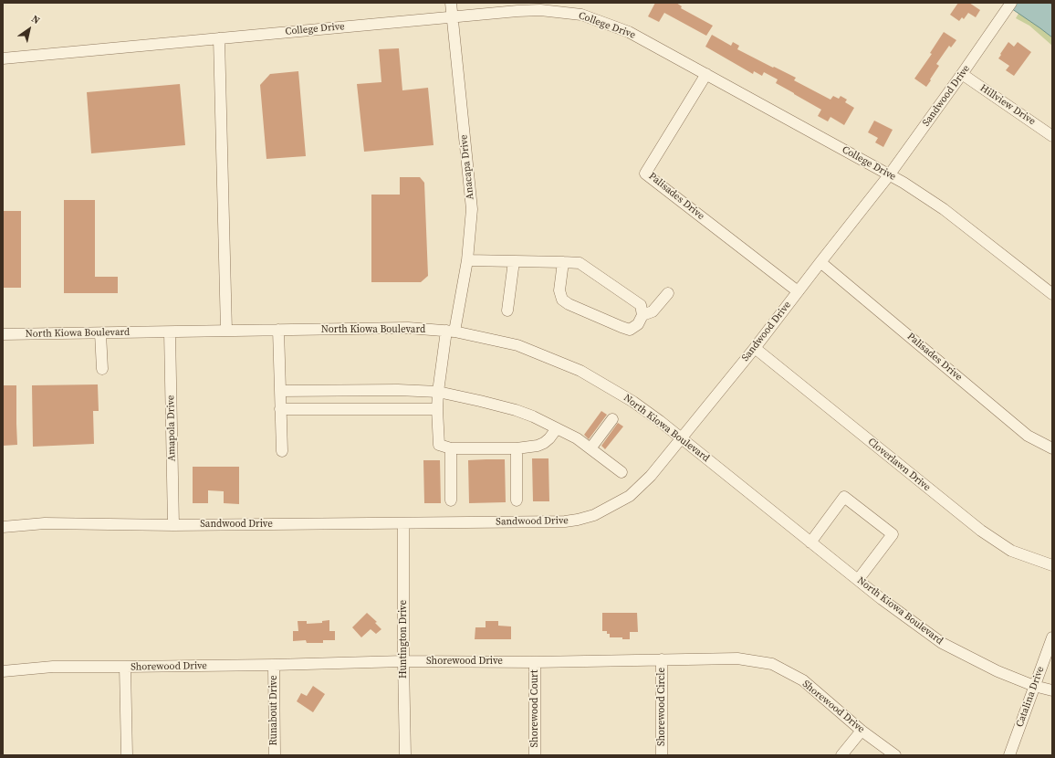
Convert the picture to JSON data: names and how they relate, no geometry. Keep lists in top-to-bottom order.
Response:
{
  "streets": {
    "street": [
      "College Drive",
      "Sandwood Drive",
      "Hillview Drive",
      "Anacapa Drive",
      "Palisades Drive",
      "North Kiowa Boulevard",
      "Amapola Drive",
      "Cloverlawn Drive",
      "Huntington Drive",
      "Shorewood Drive",
      "Catalina Drive",
      "Shorewood Circle",
      "Shorewood Court",
      "Runabout Drive"
    ]
  },
  "crossings": [
    ["College Drive", "Sandwood Drive"],
    ["College Drive", "Anacapa Drive"],
    ["College Drive", "Palisades Drive"],
    ["Sandwood Drive", "Hillview Drive"],
    ["Sandwood Drive", "Palisades Drive"],
    ["Sandwood Drive", "North Kiowa Boulevard"],
    ["Sandwood Drive", "Amapola Drive"],
    ["Sandwood Drive", "Cloverlawn Drive"],
    ["Sandwood Drive", "Huntington Drive"],
    ["Anacapa Drive", "North Kiowa Boulevard"],
    ["North Kiowa Boulevard", "Amapola Drive"],
    ["North Kiowa Boulevard", "Catalina Drive"],
    ["Huntington Drive", "Shorewood Drive"],
    ["Shorewood Drive", "Shorewood Circle"],
    ["Shorewood Drive", "Shorewood Court"],
    ["Shorewood Drive", "Runabout Drive"]
  ],
  "north": "top right"
}
